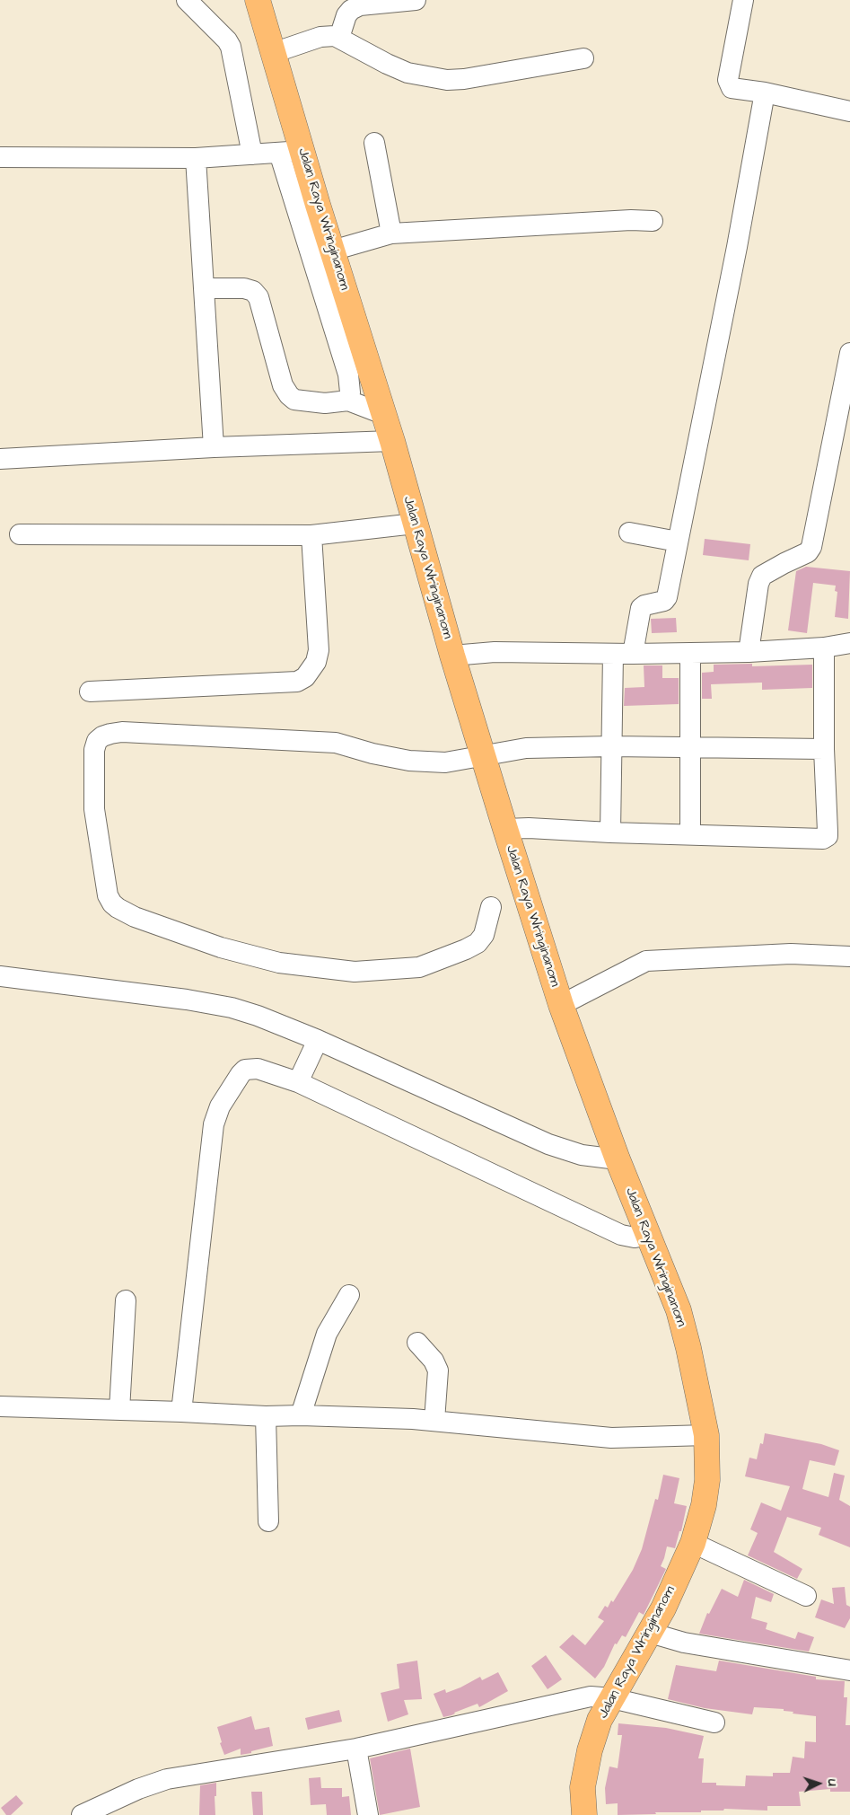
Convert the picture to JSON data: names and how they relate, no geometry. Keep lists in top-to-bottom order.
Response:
{
  "streets": {
    "main road": ["Jalan Raya Wringinanom"]
  },
  "north": "right"
}
